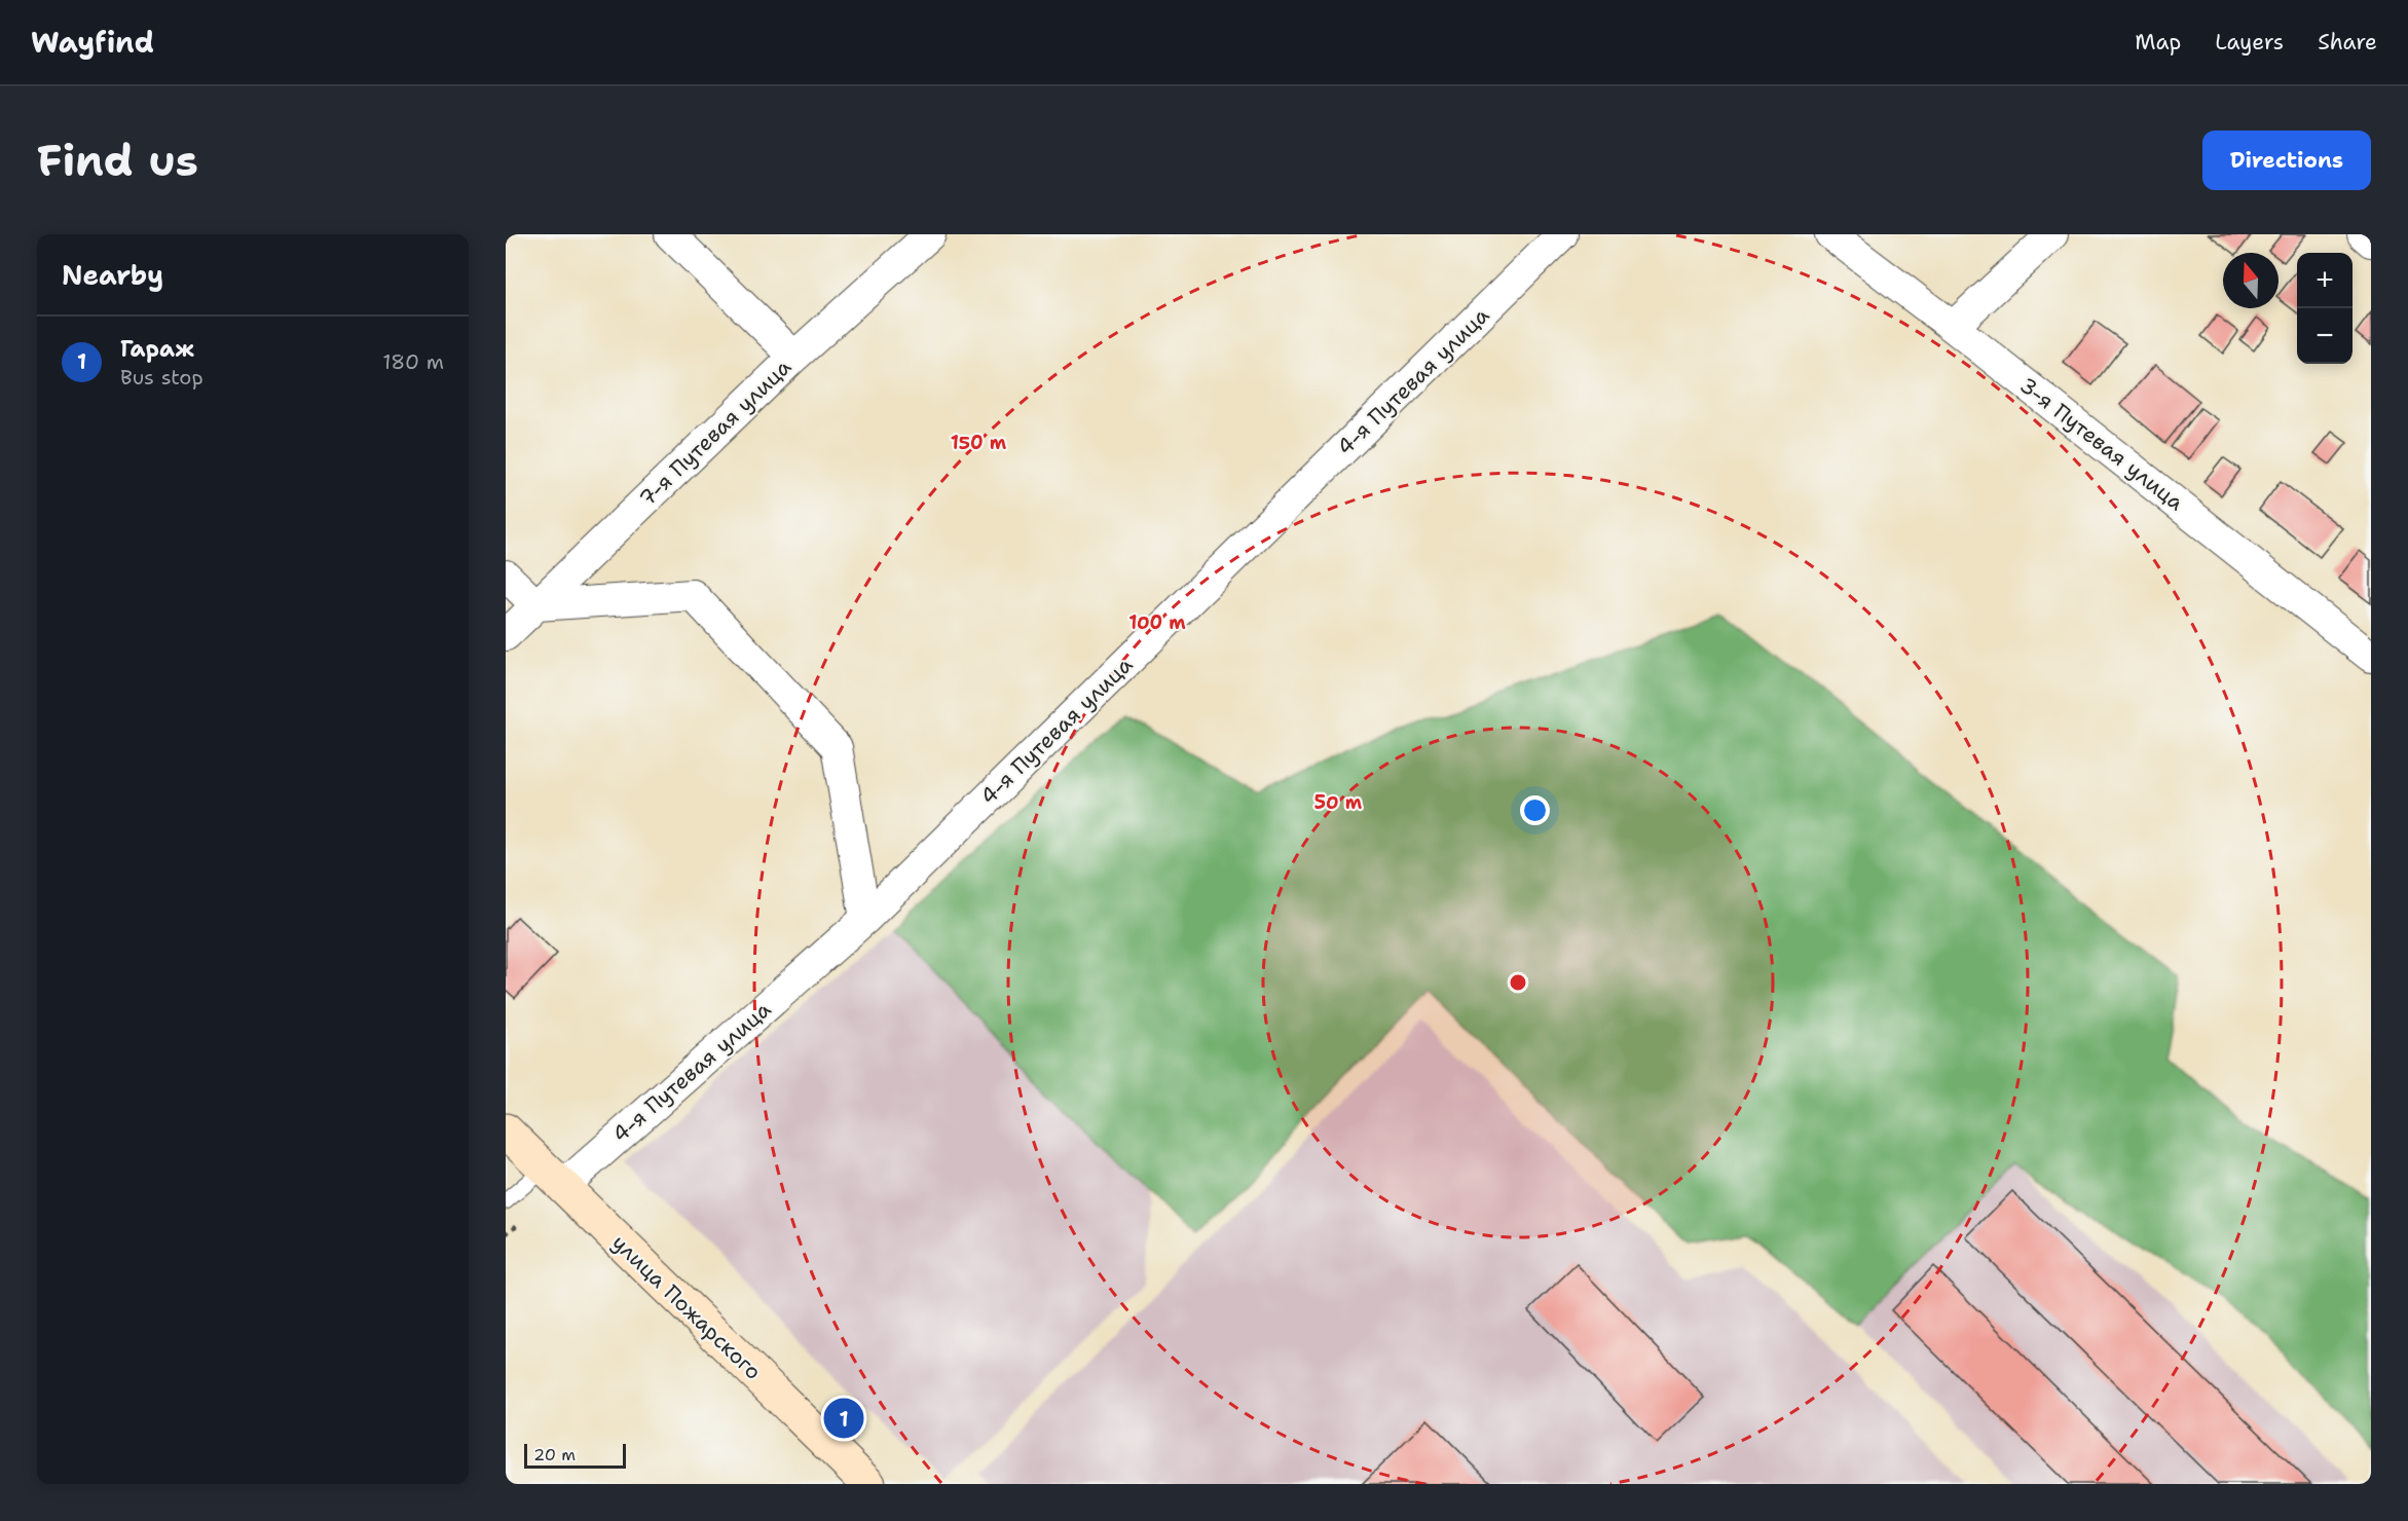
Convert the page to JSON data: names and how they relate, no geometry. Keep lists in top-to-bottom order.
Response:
{
  "streets": {
    "street": [
      "4-я Путевая улица",
      "7-я Путевая улица",
      "3-я Путевая улица",
      "улица Пожарского"
    ]
  },
  "crossings": [
    ["4-я Путевая улица", "улица Пожарского"]
  ],
  "scale_bar": "20 m",
  "north": "top",
  "page": {
    "header": "Wayfind",
    "nav": ["Map", "Layers", "Share"],
    "buttons": "Directions",
    "title": "Find us",
    "heading": "Nearby",
    "map_buttons": ["+", "−"],
    "list": [
      {
        "mark": "1",
        "name": "Гараж",
        "note": "Bus stop",
        "value": "180 m"
      }
    ],
    "pins": "1",
    "scale": "20 m"
  },
  "rings": ["150 m", "100 m", "50 m"]
}
